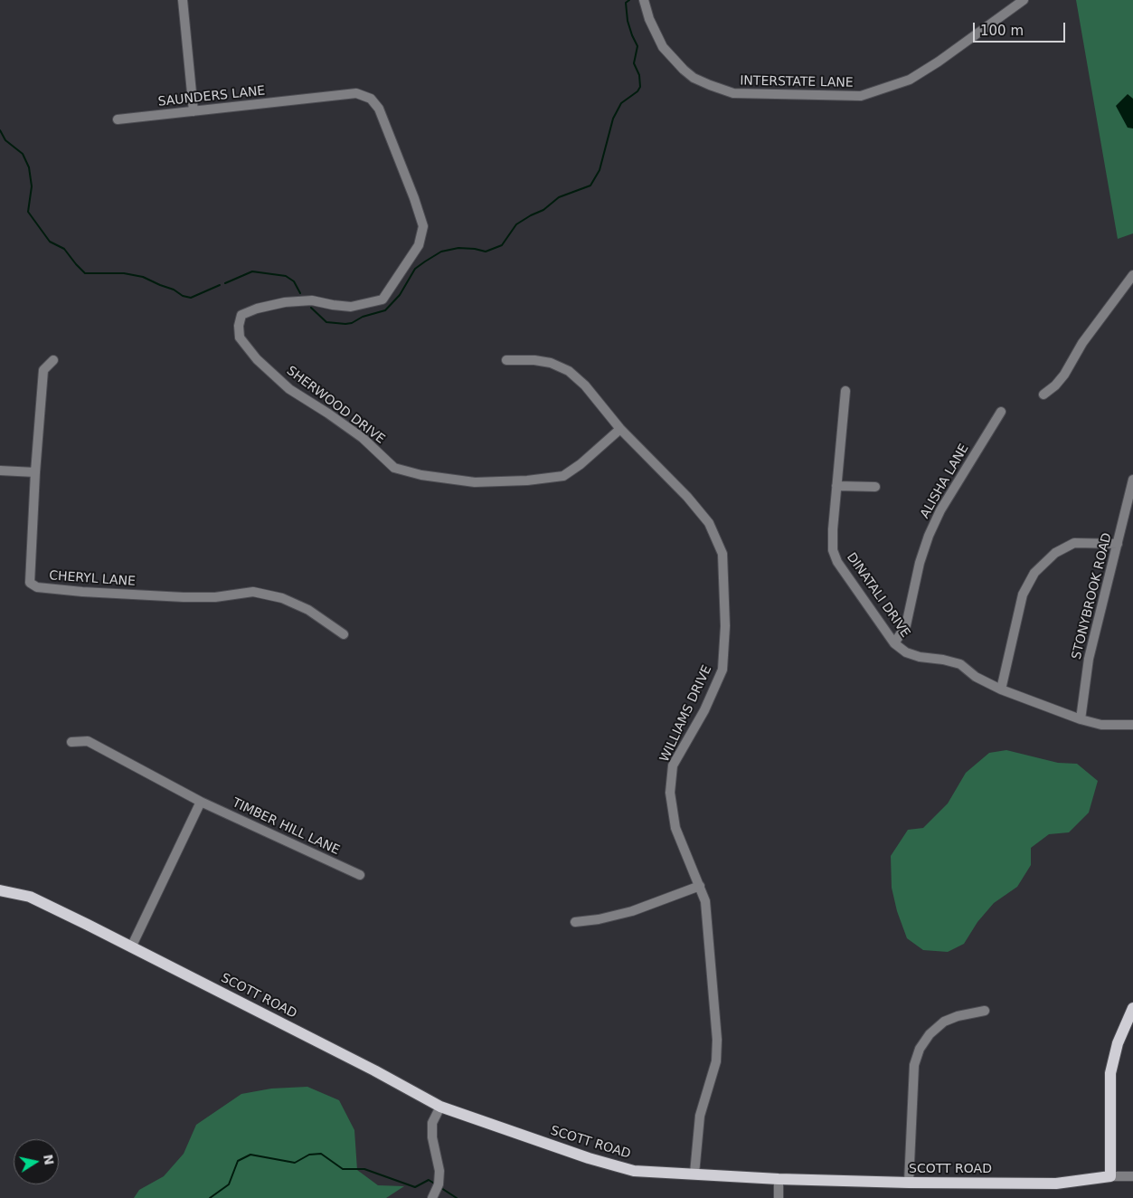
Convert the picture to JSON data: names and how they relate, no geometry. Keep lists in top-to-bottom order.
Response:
{
  "streets": {
    "main road": ["SCOTT ROAD"],
    "street": [
      "INTERSTATE LANE",
      "SAUNDERS LANE",
      "SHERWOOD DRIVE",
      "ALISHA LANE",
      "CHERYL LANE",
      "DINATALI DRIVE",
      "STONYBROOK ROAD",
      "WILLIAMS DRIVE",
      "TIMBER HILL LANE"
    ]
  },
  "crossings": [
    ["SAUNDERS LANE", "SHERWOOD DRIVE"],
    ["SHERWOOD DRIVE", "WILLIAMS DRIVE"],
    ["ALISHA LANE", "DINATALI DRIVE"],
    ["DINATALI DRIVE", "STONYBROOK ROAD"],
    ["WILLIAMS DRIVE", "SCOTT ROAD"]
  ],
  "scale_bar": "100 m",
  "north": "right"
}
